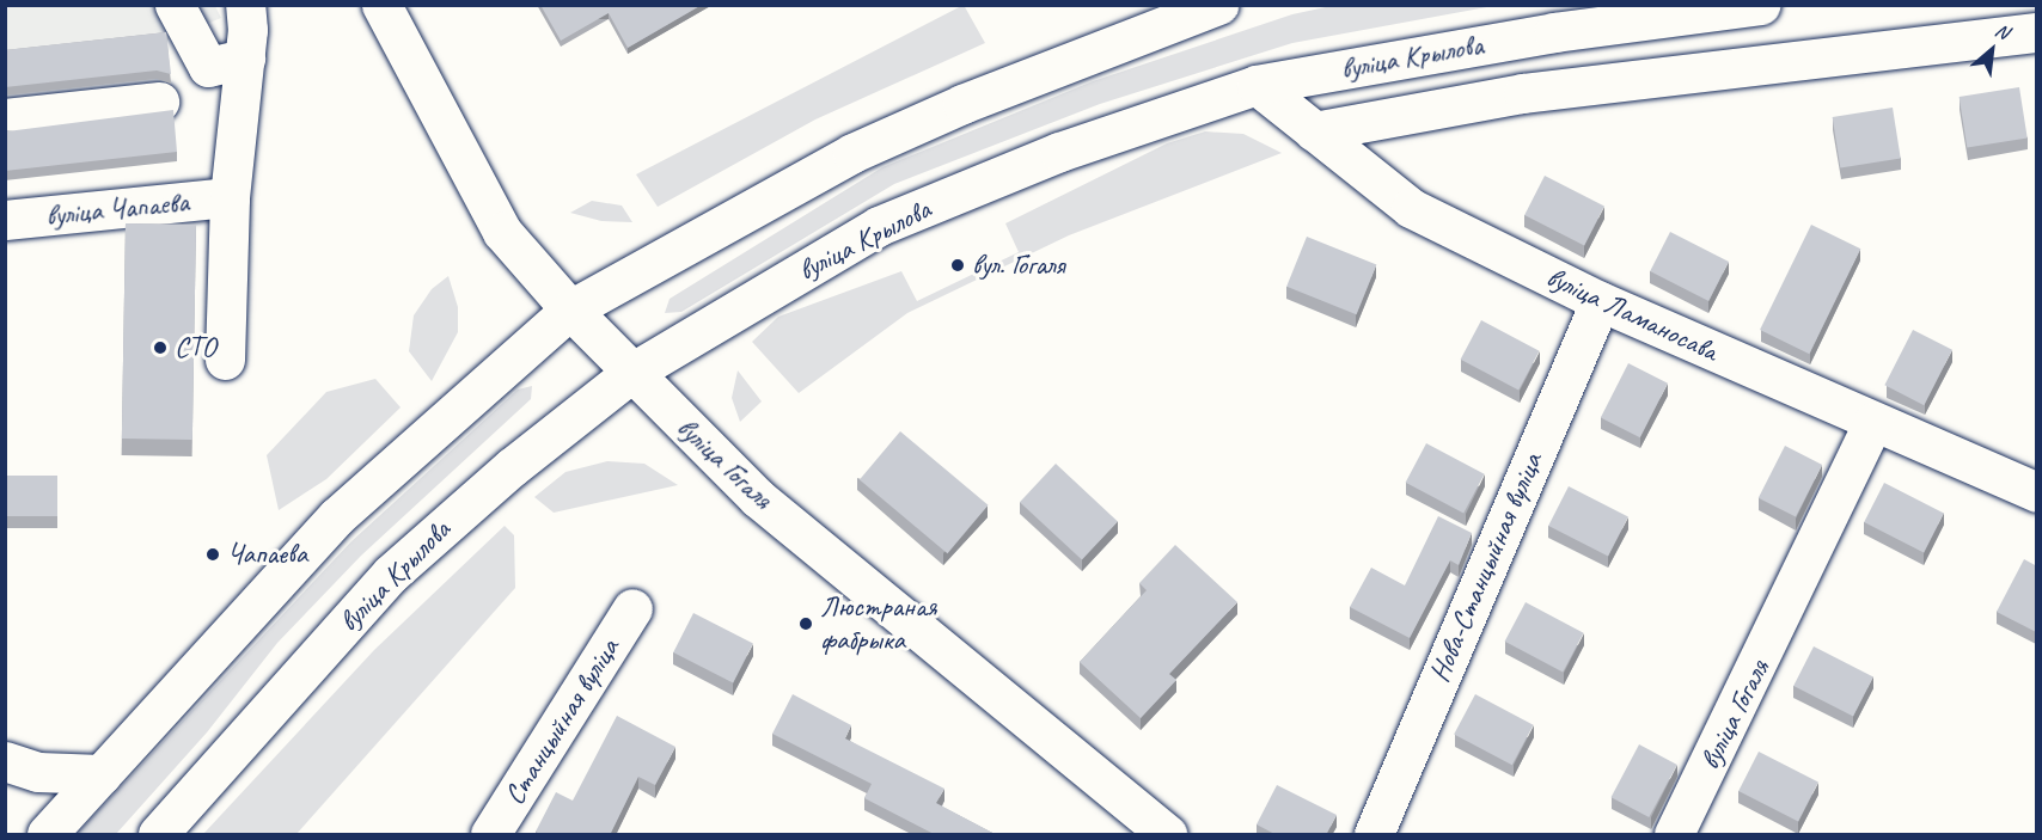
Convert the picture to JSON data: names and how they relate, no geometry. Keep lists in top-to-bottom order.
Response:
{
  "streets": {
    "main road": [
      "вуліца Крылова",
      "вуліца Чапаева",
      "вуліца Ламаносава",
      "вуліца Гогаля",
      "Нова-Станцыйная вуліца",
      "Станцыйная вуліца"
    ]
  },
  "crossings": [
    ["вуліца Крылова", "вуліца Ламаносава"],
    ["вуліца Крылова", "вуліца Гогаля"],
    ["вуліца Ламаносава", "вуліца Гогаля"],
    ["вуліца Ламаносава", "Нова-Станцыйная вуліца"]
  ],
  "places": [
    "вул. Гогаля",
    "СТО",
    "Чапаева",
    "Люстраная фабрыка"
  ],
  "north": "top right"
}
